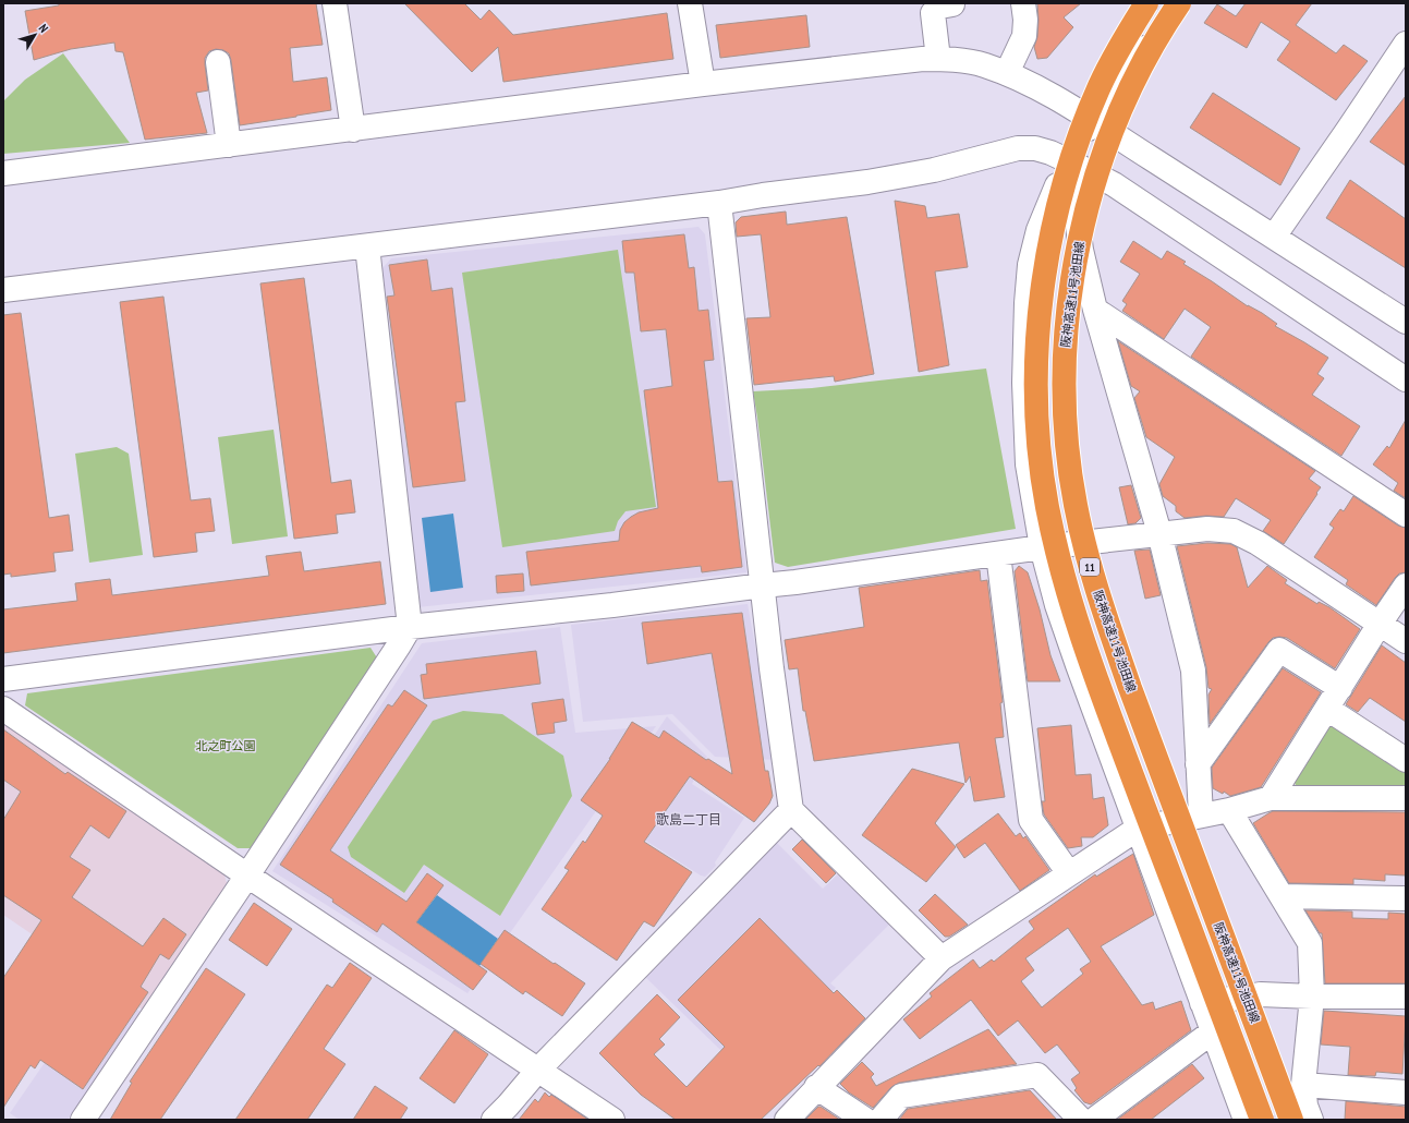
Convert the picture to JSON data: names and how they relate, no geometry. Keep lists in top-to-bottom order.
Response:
{
  "streets": {
    "highway": ["阪神高速11号池田線", "11"]
  },
  "districts": ["歌島二丁目"],
  "parks": ["北之町公園"],
  "north": "top right"
}
